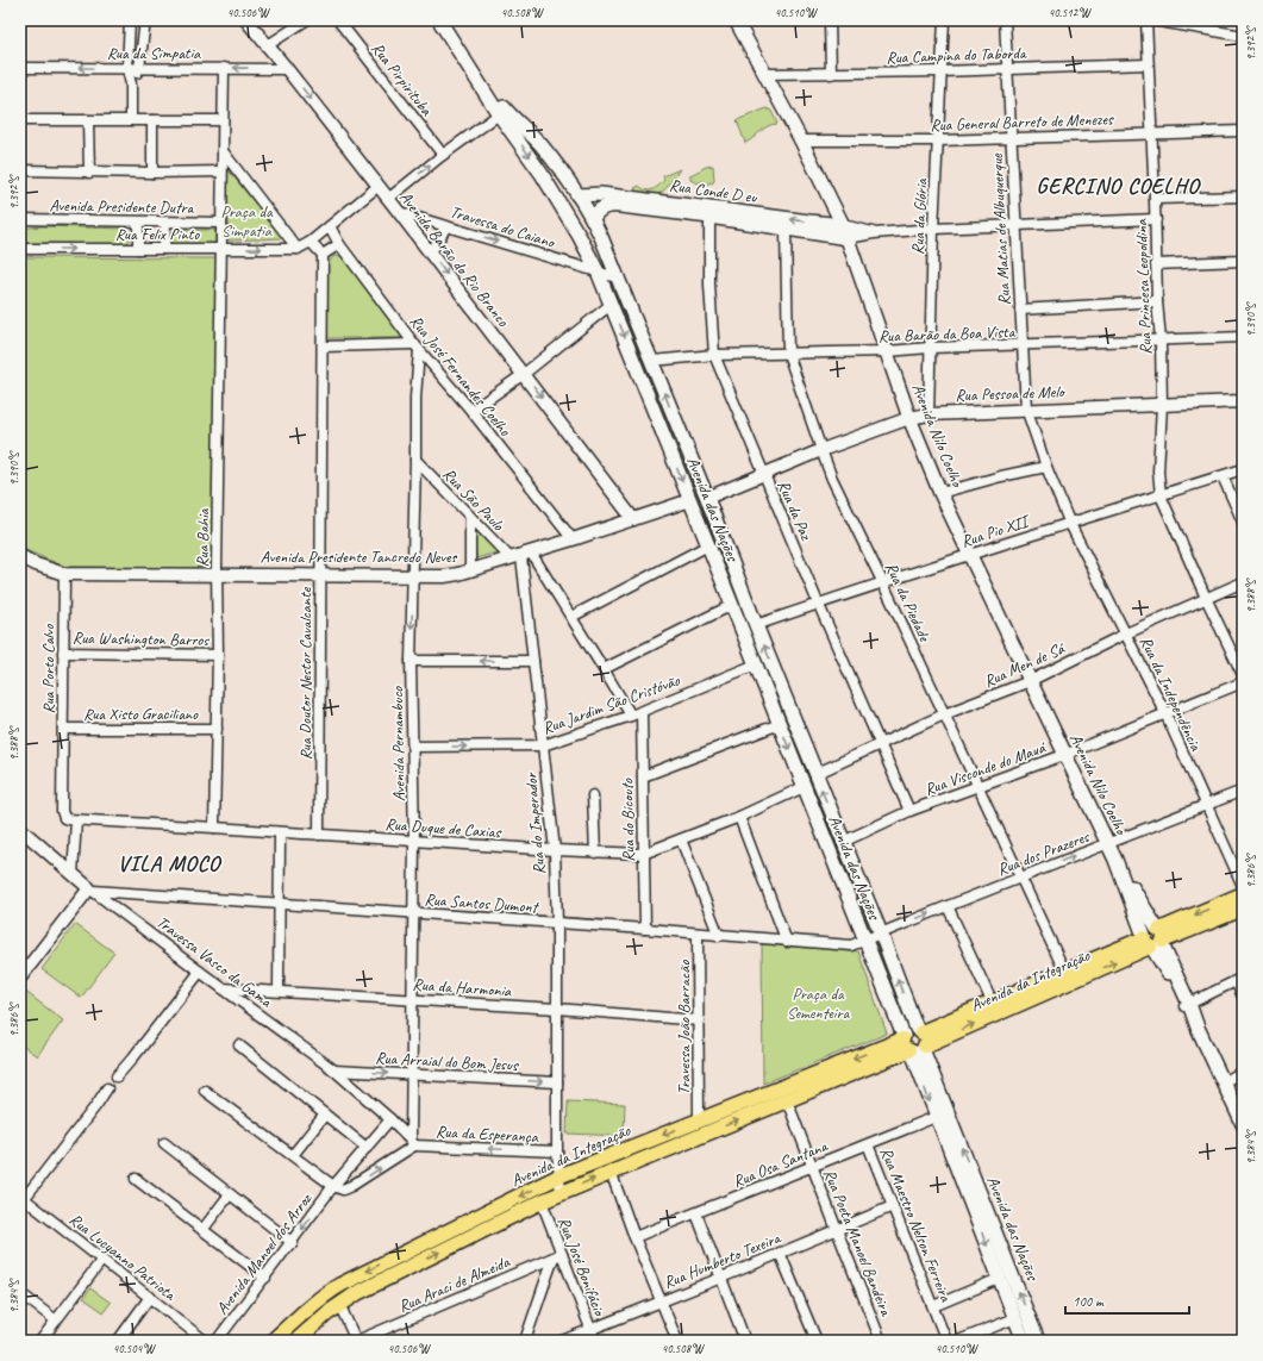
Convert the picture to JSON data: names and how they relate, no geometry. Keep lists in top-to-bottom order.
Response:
{
  "streets": {
    "main road": [
      "Rua Conde D eu",
      "Avenida Nilo Coelho",
      "Avenida das Nações",
      "Avenida da Integração"
    ],
    "street": [
      "Rua da Simpatia",
      "Rua Campina do Taborda",
      "Rua Pirpirituba",
      "Rua General Barreto de Menezes",
      "Avenida Presidente Dutra",
      "Rua da Glória",
      "Travessa do Caiano",
      "Rua Matias de Albuquerque",
      "Rua Felix Pinto",
      "Avenida Barão do Rio Branco",
      "Rua Princesa Leopoldina",
      "Rua Barão da Boa Vista",
      "Rua José Fernandes Coelho",
      "Rua Pessoa de Melo",
      "Rua São Paulo",
      "Rua da Paz",
      "Rua Pio XII",
      "Rua Bahia",
      "Avenida Presidente Tancredo Neves",
      "Rua da Piedade",
      "Rua Washington Barros",
      "Rua Men de Sá",
      "Rua Porto Calvo",
      "Rua Doutor Nestor Cavalcante",
      "Rua da Independência",
      "Rua Jardim São Cristóvão",
      "Rua Xisto Graciliano",
      "Avenida Pernambuco",
      "Rua Visconde do Mauá",
      "Rua do Bicouto",
      "Rua do Imperador",
      "Rua Duque de Caxias",
      "Rua dos Prazeres",
      "Rua Santos Dumont",
      "Travessa Vasco da Gama",
      "Rua da Harmonia",
      "Travessa João Barracão",
      "Rua Arraial do Bom Jesus",
      "Rua da Esperança",
      "Rua Osa Santana",
      "Rua Maestro Nelson Ferreira",
      "Rua Poeta Manoel Bandeira",
      "Avenida Manoel dos Arroz",
      "Rua Lucyanno Patriota",
      "Rua Humberto Texeira",
      "Rua José Bonifácio",
      "Rua Araci de Almeida"
    ]
  },
  "crossings": [
    ["Rua da Simpatia", "Avenida Barão do Rio Branco"],
    ["Rua da Simpatia", "Rua Bahia"],
    ["Rua Campina do Taborda", "Rua da Glória"],
    ["Rua Campina do Taborda", "Rua Matias de Albuquerque"],
    ["Rua Campina do Taborda", "Rua Princesa Leopoldina"],
    ["Rua Campina do Taborda", "Avenida Nilo Coelho"],
    ["Rua General Barreto de Menezes", "Rua da Glória"],
    ["Rua General Barreto de Menezes", "Rua Matias de Albuquerque"],
    ["Rua General Barreto de Menezes", "Rua Princesa Leopoldina"],
    ["Rua General Barreto de Menezes", "Avenida Nilo Coelho"],
    ["Rua Conde D eu", "Avenida Nilo Coelho"],
    ["Rua Conde D eu", "Avenida das Nações"],
    ["Rua Conde D eu", "Rua da Paz"],
    ["Rua Conde D eu", "Rua da Piedade"],
    ["Avenida Presidente Dutra", "Rua Bahia"],
    ["Rua da Glória", "Rua Barão da Boa Vista"],
    ["Rua da Glória", "Rua Pessoa de Melo"],
    ["Travessa do Caiano", "Avenida Barão do Rio Branco"],
    ["Travessa do Caiano", "Avenida das Nações"],
    ["Rua Matias de Albuquerque", "Rua Barão da Boa Vista"],
    ["Rua Matias de Albuquerque", "Rua Pessoa de Melo"],
    ["Rua Matias de Albuquerque", "Rua da Independência"],
    ["Rua Felix Pinto", "Avenida Barão do Rio Branco"],
    ["Rua Felix Pinto", "Rua José Fernandes Coelho"],
    ["Rua Felix Pinto", "Rua Bahia"],
    ["Avenida Barão do Rio Branco", "Avenida Presidente Tancredo Neves"],
    ["Rua Princesa Leopoldina", "Rua Barão da Boa Vista"],
    ["Rua Princesa Leopoldina", "Rua Pessoa de Melo"],
    ["Rua Princesa Leopoldina", "Rua Pio XII"],
    ["Rua Princesa Leopoldina", "Rua Men de Sá"],
    ["Rua Barão da Boa Vista", "Avenida Nilo Coelho"],
    ["Rua Barão da Boa Vista", "Avenida das Nações"],
    ["Rua Barão da Boa Vista", "Rua da Paz"],
    ["Rua Barão da Boa Vista", "Rua da Piedade"],
    ["Rua José Fernandes Coelho", "Avenida Presidente Tancredo Neves"],
    ["Rua José Fernandes Coelho", "Avenida Pernambuco"],
    ["Rua Pessoa de Melo", "Avenida Nilo Coelho"],
    ["Rua Pessoa de Melo", "Avenida das Nações"],
    ["Rua Pessoa de Melo", "Rua da Paz"],
    ["Rua Pessoa de Melo", "Rua da Piedade"],
    ["Rua Pessoa de Melo", "Rua da Independência"],
    ["Avenida Nilo Coelho", "Rua Pio XII"],
    ["Avenida Nilo Coelho", "Rua Men de Sá"],
    ["Avenida Nilo Coelho", "Rua Visconde do Mauá"],
    ["Avenida Nilo Coelho", "Rua dos Prazeres"],
    ["Avenida Nilo Coelho", "Avenida da Integração"],
    ["Rua São Paulo", "Avenida Presidente Tancredo Neves"],
    ["Rua São Paulo", "Avenida Pernambuco"],
    ["Rua São Paulo", "Rua do Imperador"],
    ["Avenida das Nações", "Rua Pio XII"],
    ["Avenida das Nações", "Avenida Presidente Tancredo Neves"],
    ["Avenida das Nações", "Rua Men de Sá"],
    ["Avenida das Nações", "Rua Jardim São Cristóvão"],
    ["Avenida das Nações", "Rua Visconde do Mauá"],
    ["Avenida das Nações", "Rua Duque de Caxias"],
    ["Avenida das Nações", "Rua dos Prazeres"],
    ["Avenida das Nações", "Rua Santos Dumont"],
    ["Avenida das Nações", "Avenida da Integração"],
    ["Avenida das Nações", "Rua Osa Santana"],
    ["Rua da Paz", "Rua Pio XII"],
    ["Rua da Paz", "Rua Men de Sá"],
    ["Rua da Paz", "Rua Visconde do Mauá"],
    ["Rua Pio XII", "Rua da Piedade"],
    ["Rua Pio XII", "Rua da Independência"],
    ["Rua Bahia", "Avenida Presidente Tancredo Neves"],
    ["Rua Bahia", "Rua Washington Barros"],
    ["Rua Bahia", "Rua Xisto Graciliano"],
    ["Rua Bahia", "Rua Duque de Caxias"],
    ["Avenida Presidente Tancredo Neves", "Rua Porto Calvo"],
    ["Avenida Presidente Tancredo Neves", "Rua Doutor Nestor Cavalcante"],
    ["Avenida Presidente Tancredo Neves", "Avenida Pernambuco"],
    ["Avenida Presidente Tancredo Neves", "Rua do Imperador"],
    ["Rua da Piedade", "Rua Men de Sá"],
    ["Rua da Piedade", "Rua Visconde do Mauá"],
    ["Rua da Piedade", "Rua dos Prazeres"],
    ["Rua da Piedade", "Avenida da Integração"],
    ["Rua Washington Barros", "Rua Porto Calvo"],
    ["Rua Men de Sá", "Rua da Independência"],
    ["Rua Porto Calvo", "Rua Xisto Graciliano"],
    ["Rua Porto Calvo", "Rua Duque de Caxias"],
    ["Rua Porto Calvo", "Travessa Vasco da Gama"],
    ["Rua Doutor Nestor Cavalcante", "Rua Duque de Caxias"],
    ["Rua da Independência", "Rua Visconde do Mauá"],
    ["Rua da Independência", "Rua dos Prazeres"],
    ["Rua Jardim São Cristóvão", "Avenida Pernambuco"],
    ["Rua Jardim São Cristóvão", "Rua do Bicouto"],
    ["Rua Jardim São Cristóvão", "Rua do Imperador"],
    ["Avenida Pernambuco", "Rua Duque de Caxias"],
    ["Avenida Pernambuco", "Rua Santos Dumont"],
    ["Avenida Pernambuco", "Travessa Vasco da Gama"],
    ["Avenida Pernambuco", "Rua da Harmonia"],
    ["Avenida Pernambuco", "Rua Arraial do Bom Jesus"],
    ["Avenida Pernambuco", "Rua da Esperança"],
    ["Avenida Pernambuco", "Avenida Manoel dos Arroz"],
    ["Rua do Bicouto", "Rua Duque de Caxias"],
    ["Rua do Bicouto", "Rua Santos Dumont"],
    ["Rua do Imperador", "Rua Duque de Caxias"],
    ["Rua do Imperador", "Rua Santos Dumont"],
    ["Rua do Imperador", "Avenida da Integração"],
    ["Rua do Imperador", "Rua da Harmonia"],
    ["Rua do Imperador", "Rua Arraial do Bom Jesus"],
    ["Rua do Imperador", "Rua da Esperança"],
    ["Rua dos Prazeres", "Rua Santos Dumont"],
    ["Rua Santos Dumont", "Travessa Vasco da Gama"],
    ["Rua Santos Dumont", "Travessa João Barracão"],
    ["Travessa Vasco da Gama", "Rua da Harmonia"],
    ["Travessa Vasco da Gama", "Rua Arraial do Bom Jesus"],
    ["Travessa Vasco da Gama", "Rua da Esperança"],
    ["Travessa Vasco da Gama", "Avenida Manoel dos Arroz"],
    ["Avenida da Integração", "Travessa João Barracão"],
    ["Avenida da Integração", "Rua Poeta Manoel Bandeira"],
    ["Avenida da Integração", "Rua José Bonifácio"],
    ["Rua da Harmonia", "Travessa João Barracão"],
    ["Rua da Esperança", "Avenida Manoel dos Arroz"],
    ["Rua Osa Santana", "Rua Maestro Nelson Ferreira"],
    ["Rua Osa Santana", "Rua Poeta Manoel Bandeira"],
    ["Rua Maestro Nelson Ferreira", "Rua Humberto Texeira"],
    ["Rua Poeta Manoel Bandeira", "Rua Humberto Texeira"],
    ["Rua Humberto Texeira", "Rua José Bonifácio"],
    ["Rua José Bonifácio", "Rua Araci de Almeida"]
  ],
  "one_way": [
    "Travessa do Caiano",
    "Avenida Barão do Rio Branco",
    "Rua dos Prazeres",
    "Rua Arraial do Bom Jesus",
    "Rua da Esperança"
  ],
  "districts": ["GERCINO COELHO", "VILA MOCO"],
  "parks": ["Praça da Simpatia", "Praça da Sementeira"],
  "scale_bar": "100 m",
  "coordinates": [
    "40.506°W",
    "40.508°W",
    "40.510°W",
    "40.512°W",
    "9.392°S",
    "9.390°S",
    "9.388°S",
    "9.386°S",
    "9.384°S",
    "40.504°W"
  ]
}
